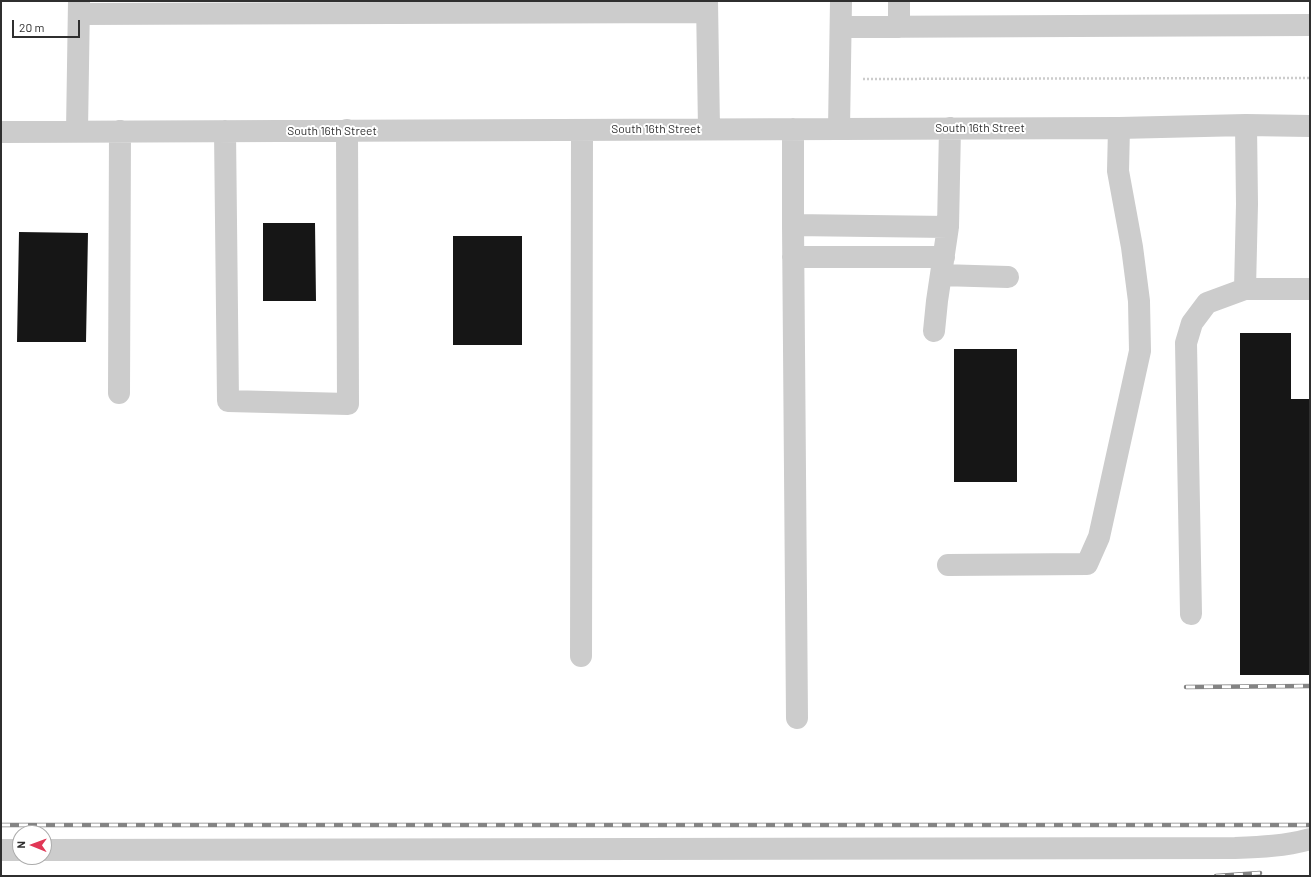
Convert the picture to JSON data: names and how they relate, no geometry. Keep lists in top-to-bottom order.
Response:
{
  "streets": {
    "street": ["South 16th Street"]
  },
  "scale_bar": "20 m",
  "north": "left"
}
